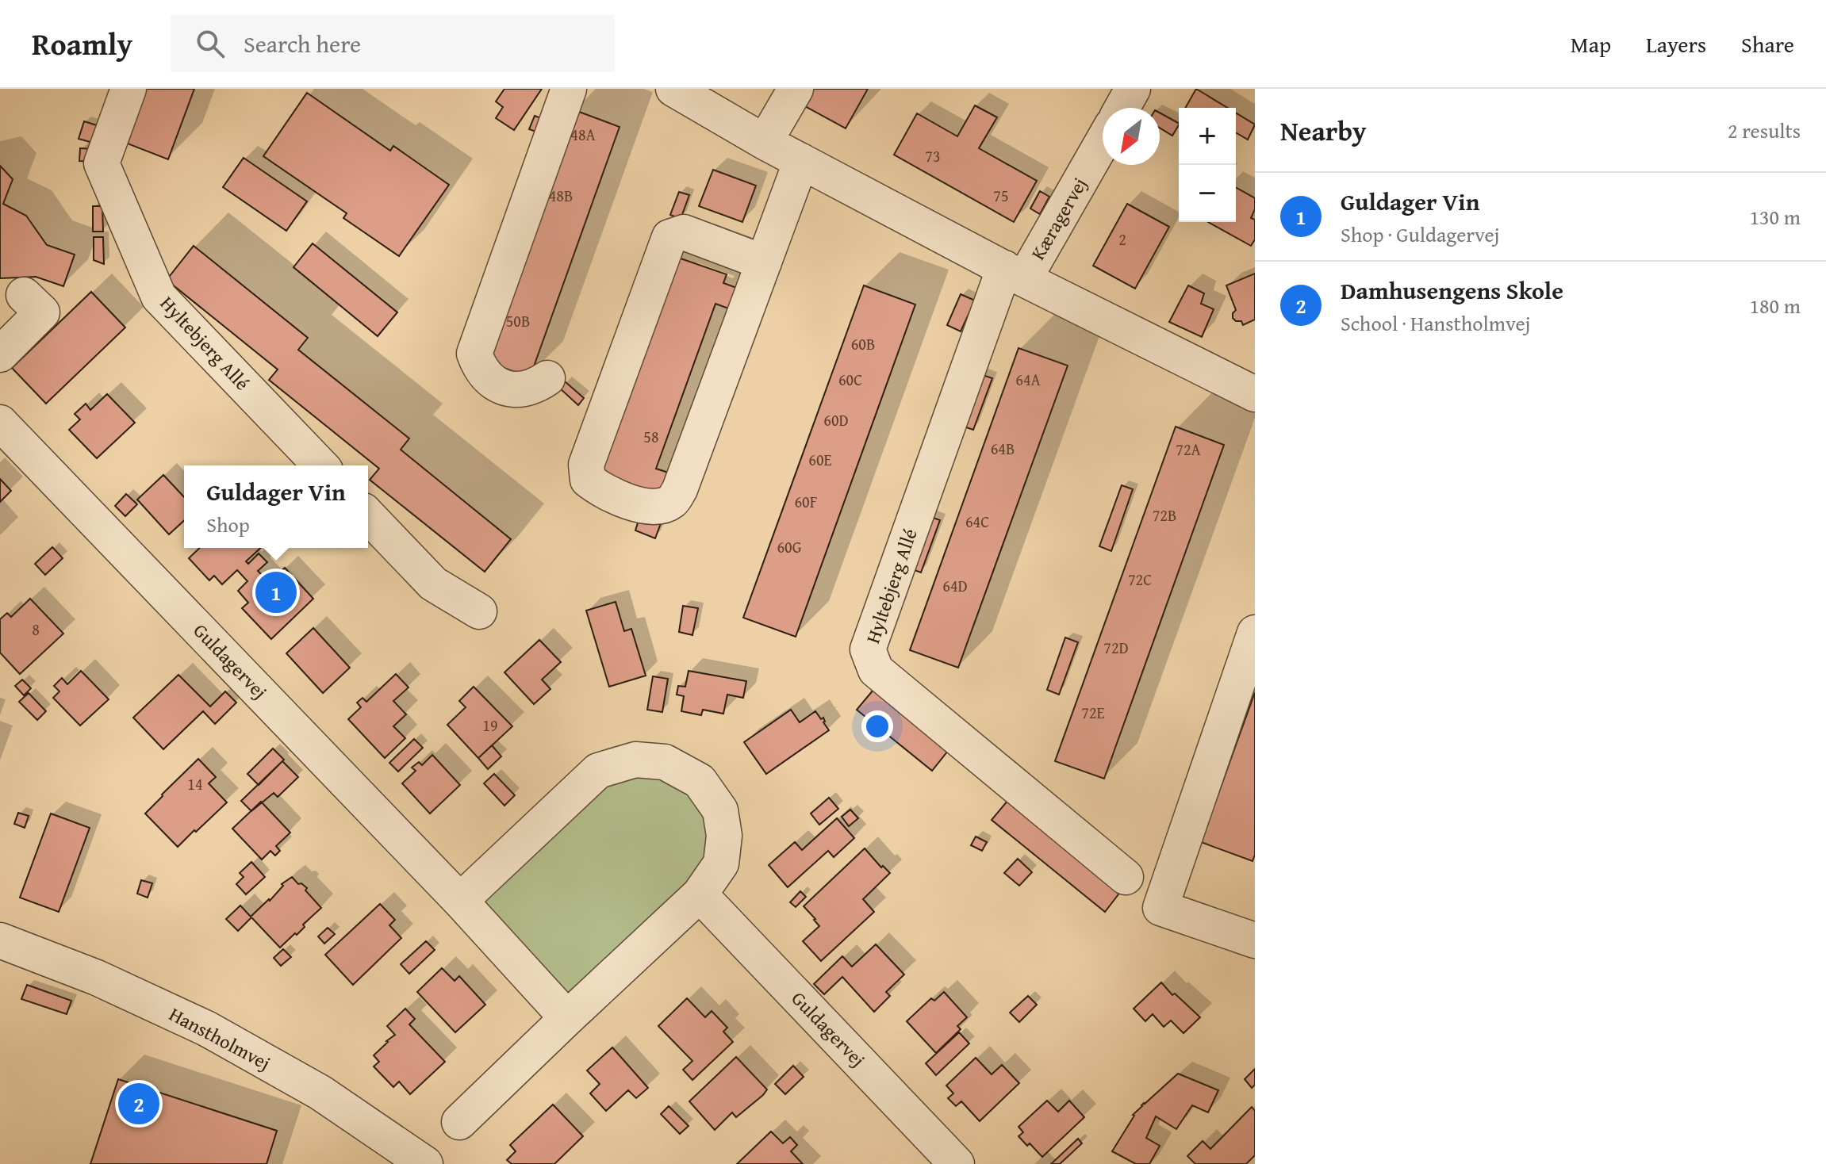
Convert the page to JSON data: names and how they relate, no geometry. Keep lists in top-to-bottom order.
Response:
{
  "streets": {
    "street": [
      "Kæragervej",
      "Hyltebjerg Allé",
      "Guldagervej",
      "Hanstholmvej"
    ]
  },
  "crossings": [
    ["Kæragervej", "Hyltebjerg Allé"]
  ],
  "house_numbers": [
    "48A",
    "73",
    "48B",
    "75",
    "2",
    "50B",
    "60B",
    "60C",
    "64A",
    "60D",
    "58",
    "64B",
    "72A",
    "60E",
    "60F",
    "72B",
    "64C",
    "60G",
    "72C",
    "64D",
    "8",
    "72D",
    "72E",
    "19",
    "14"
  ],
  "north": "bottom left",
  "page": {
    "header": "Roamly",
    "search": "Search here",
    "nav": ["Map", "Layers", "Share"],
    "heading": ["Nearby", "2 results"],
    "map_buttons": ["+", "−"],
    "list": [
      {
        "mark": "1",
        "name": "Guldager Vin",
        "note": "Shop · Guldagervej",
        "value": "130 m"
      },
      {
        "mark": "2",
        "name": "Damhusengens Skole",
        "note": "School · Hanstholmvej",
        "value": "180 m"
      }
    ],
    "popup": ["Guldager Vin", "Shop"],
    "pins": ["1", "2"]
  }
}
